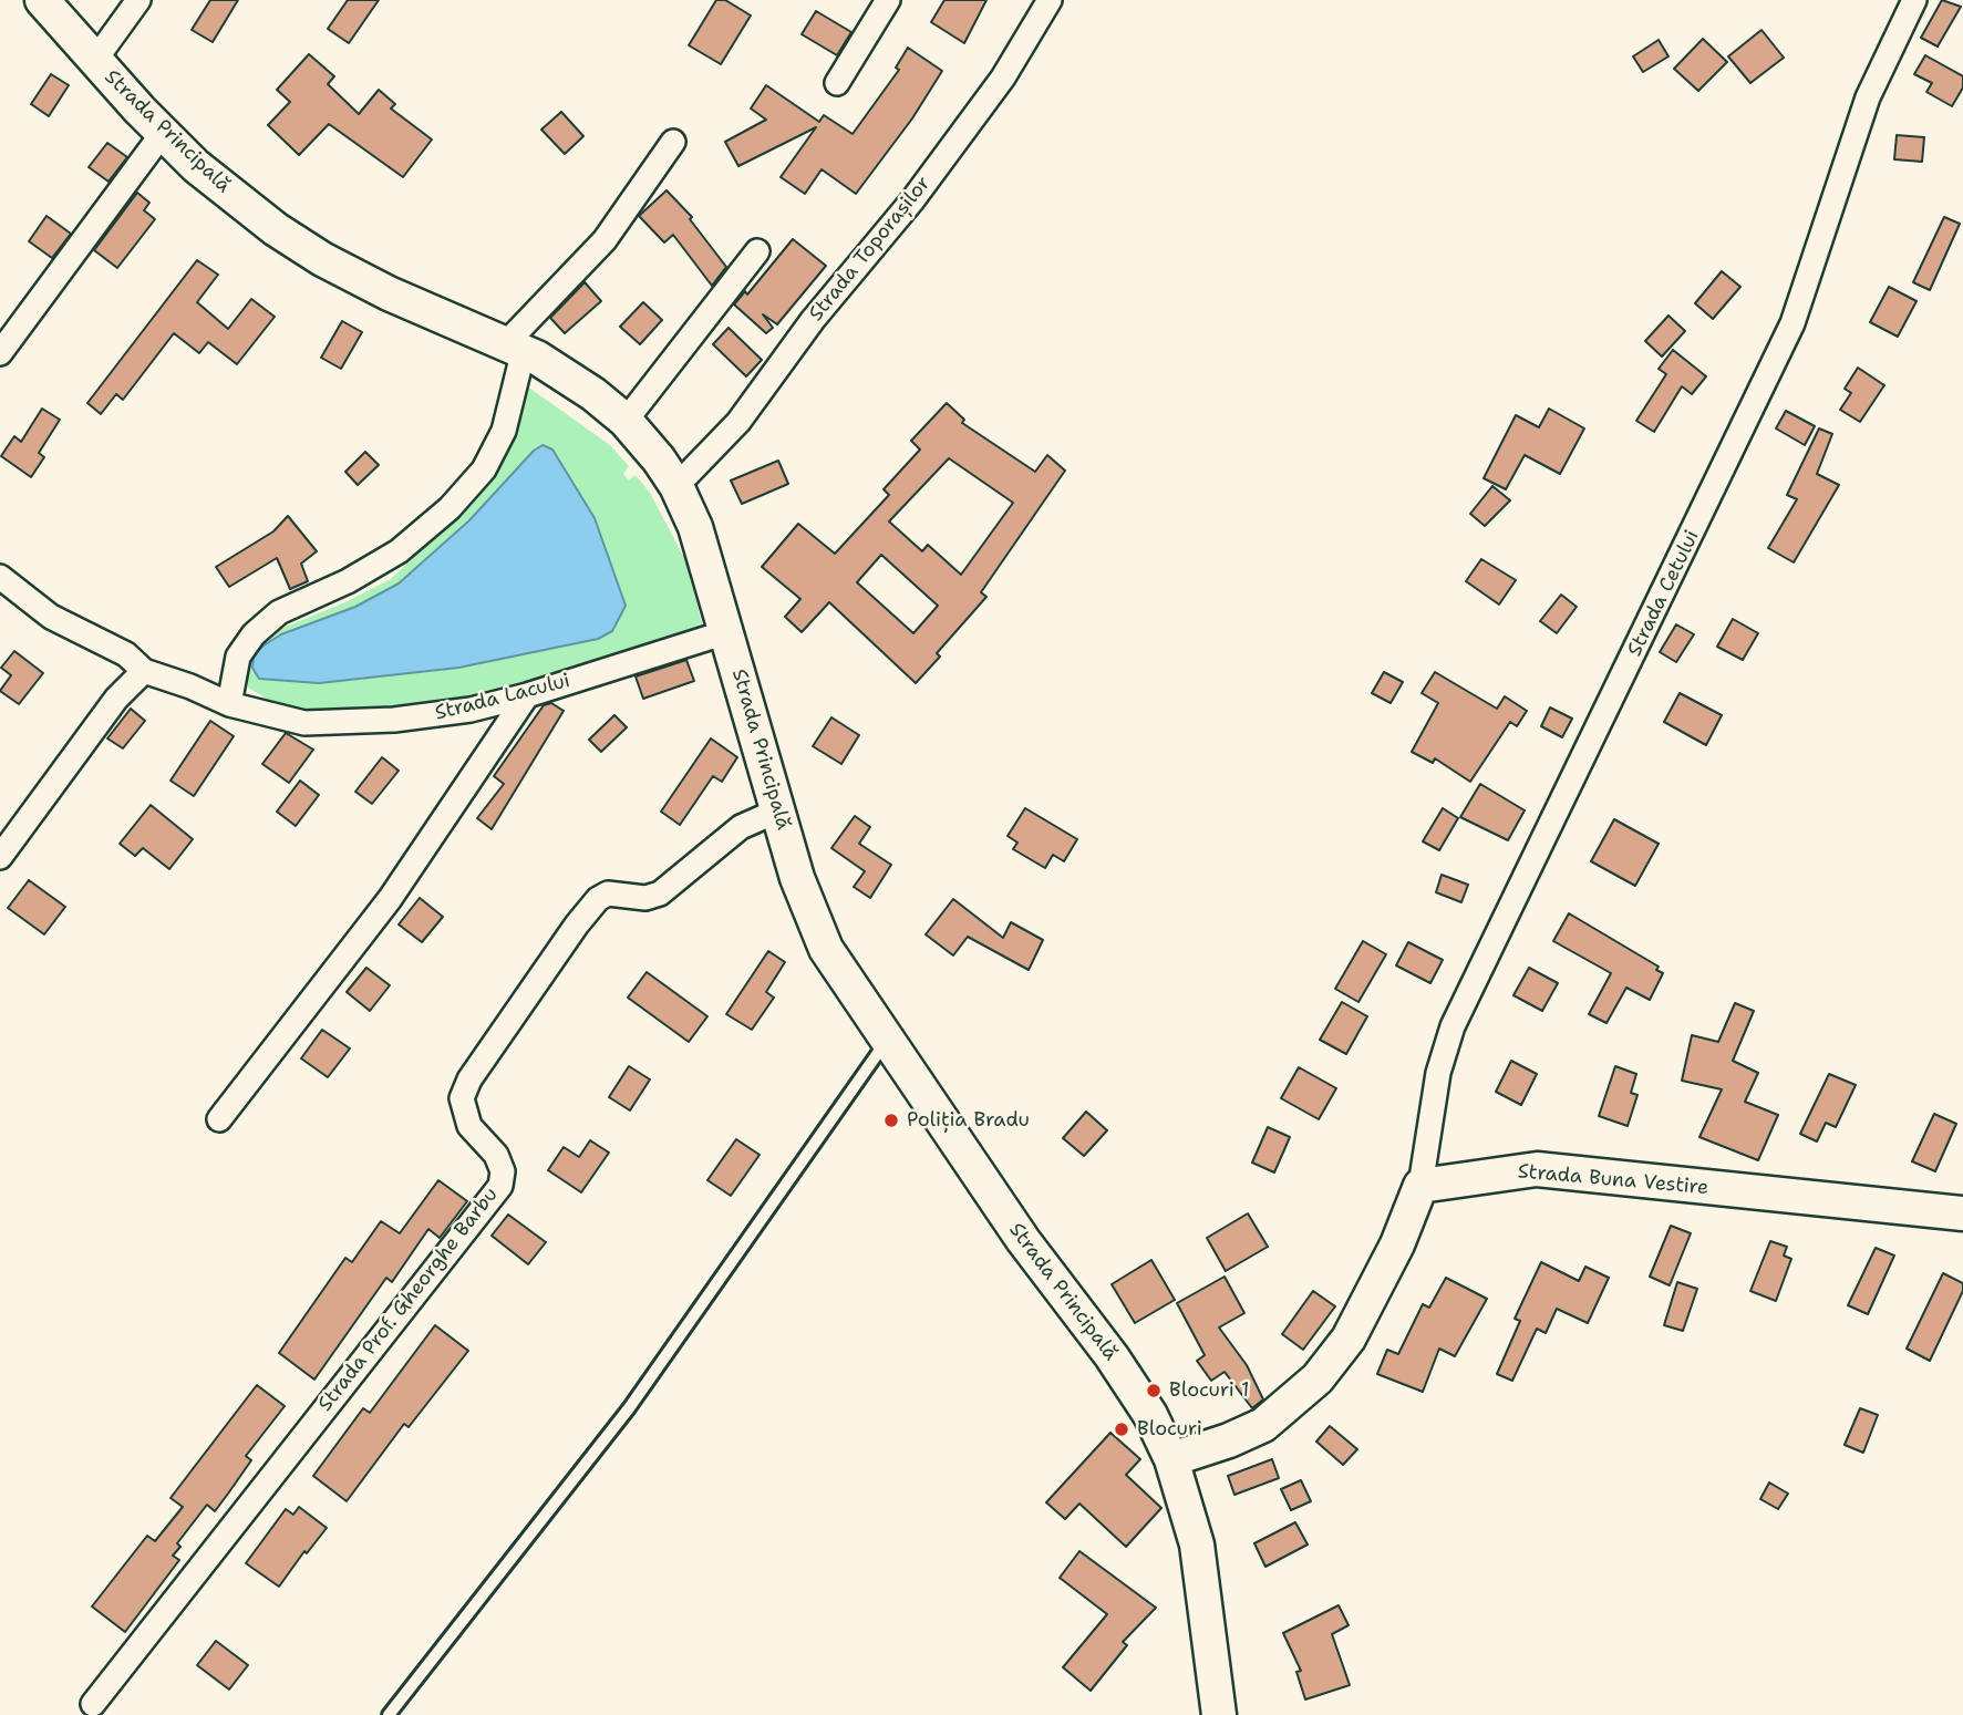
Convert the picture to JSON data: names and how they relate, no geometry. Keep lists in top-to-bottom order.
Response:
{
  "streets": {
    "main road": ["Strada Principală", "Strada Buna Vestire"],
    "street": [
      "Strada Toporașilor",
      "Strada Cetului",
      "Strada Lacului",
      "Strada Prof. Gheorghe Barbu"
    ]
  },
  "crossings": [
    ["Strada Principală", "Strada Toporașilor"],
    ["Strada Principală", "Strada Lacului"],
    ["Strada Principală", "Strada Prof. Gheorghe Barbu"],
    ["Strada Cetului", "Strada Buna Vestire"]
  ],
  "places": ["Poliția Bradu", "Blocuri 1", "Blocuri"]
}
